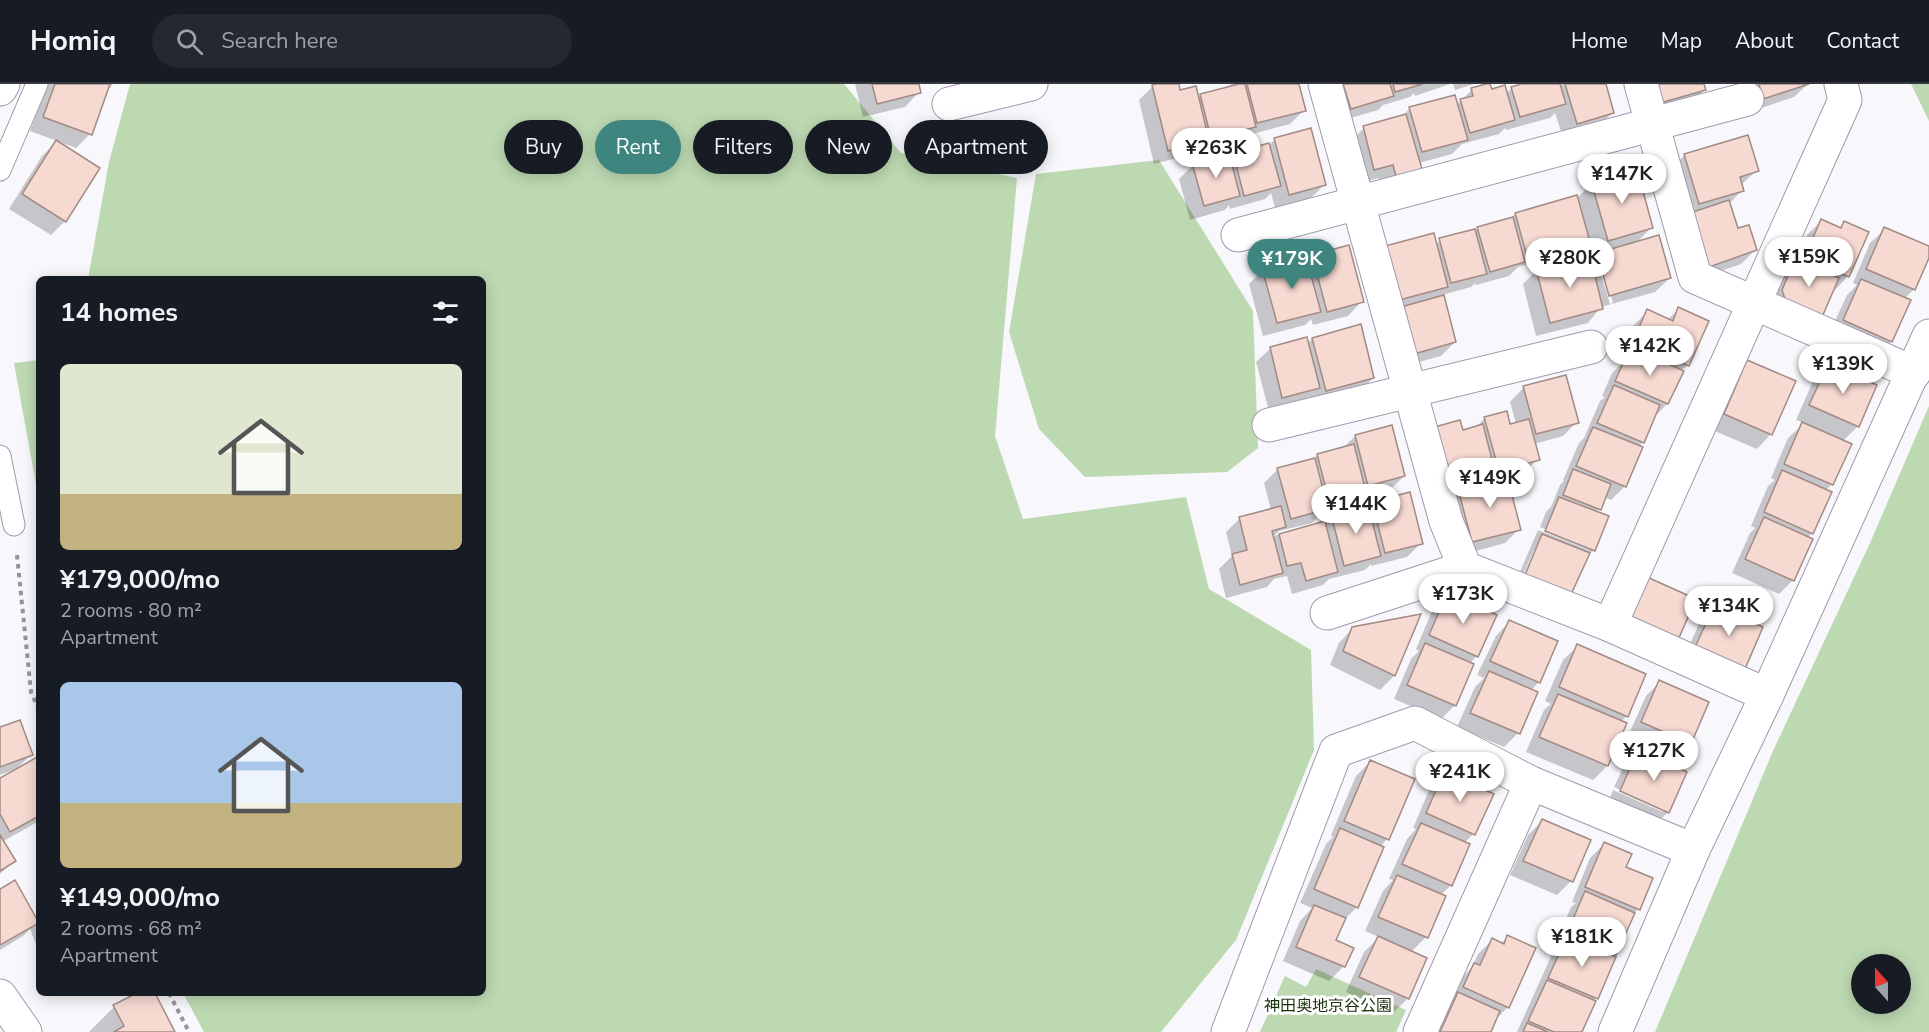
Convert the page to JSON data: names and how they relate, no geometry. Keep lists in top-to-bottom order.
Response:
{
  "parks": ["神田奥地京谷公園"],
  "north": "top",
  "page": {
    "header": "Homiq",
    "search": "Search here",
    "nav": [
      "Home",
      "Map",
      "About",
      "Contact"
    ],
    "chip": [
      "Buy",
      "Rent",
      "Filters",
      "New",
      "Apartment"
    ],
    "price": [
      "¥263K",
      "¥147K",
      "¥159K",
      "¥280K",
      "¥179K",
      "¥142K",
      "¥139K",
      "¥149K",
      "¥144K",
      "¥173K",
      "¥134K",
      "¥127K",
      "¥241K",
      "¥181K"
    ],
    "heading": "14 homes",
    "list": [
      {
        "name": "¥179,000/mo",
        "note": "2 rooms · 80 m² · Apartment"
      },
      {
        "name": "¥149,000/mo",
        "note": "2 rooms · 68 m² · Apartment"
      }
    ]
  }
}
